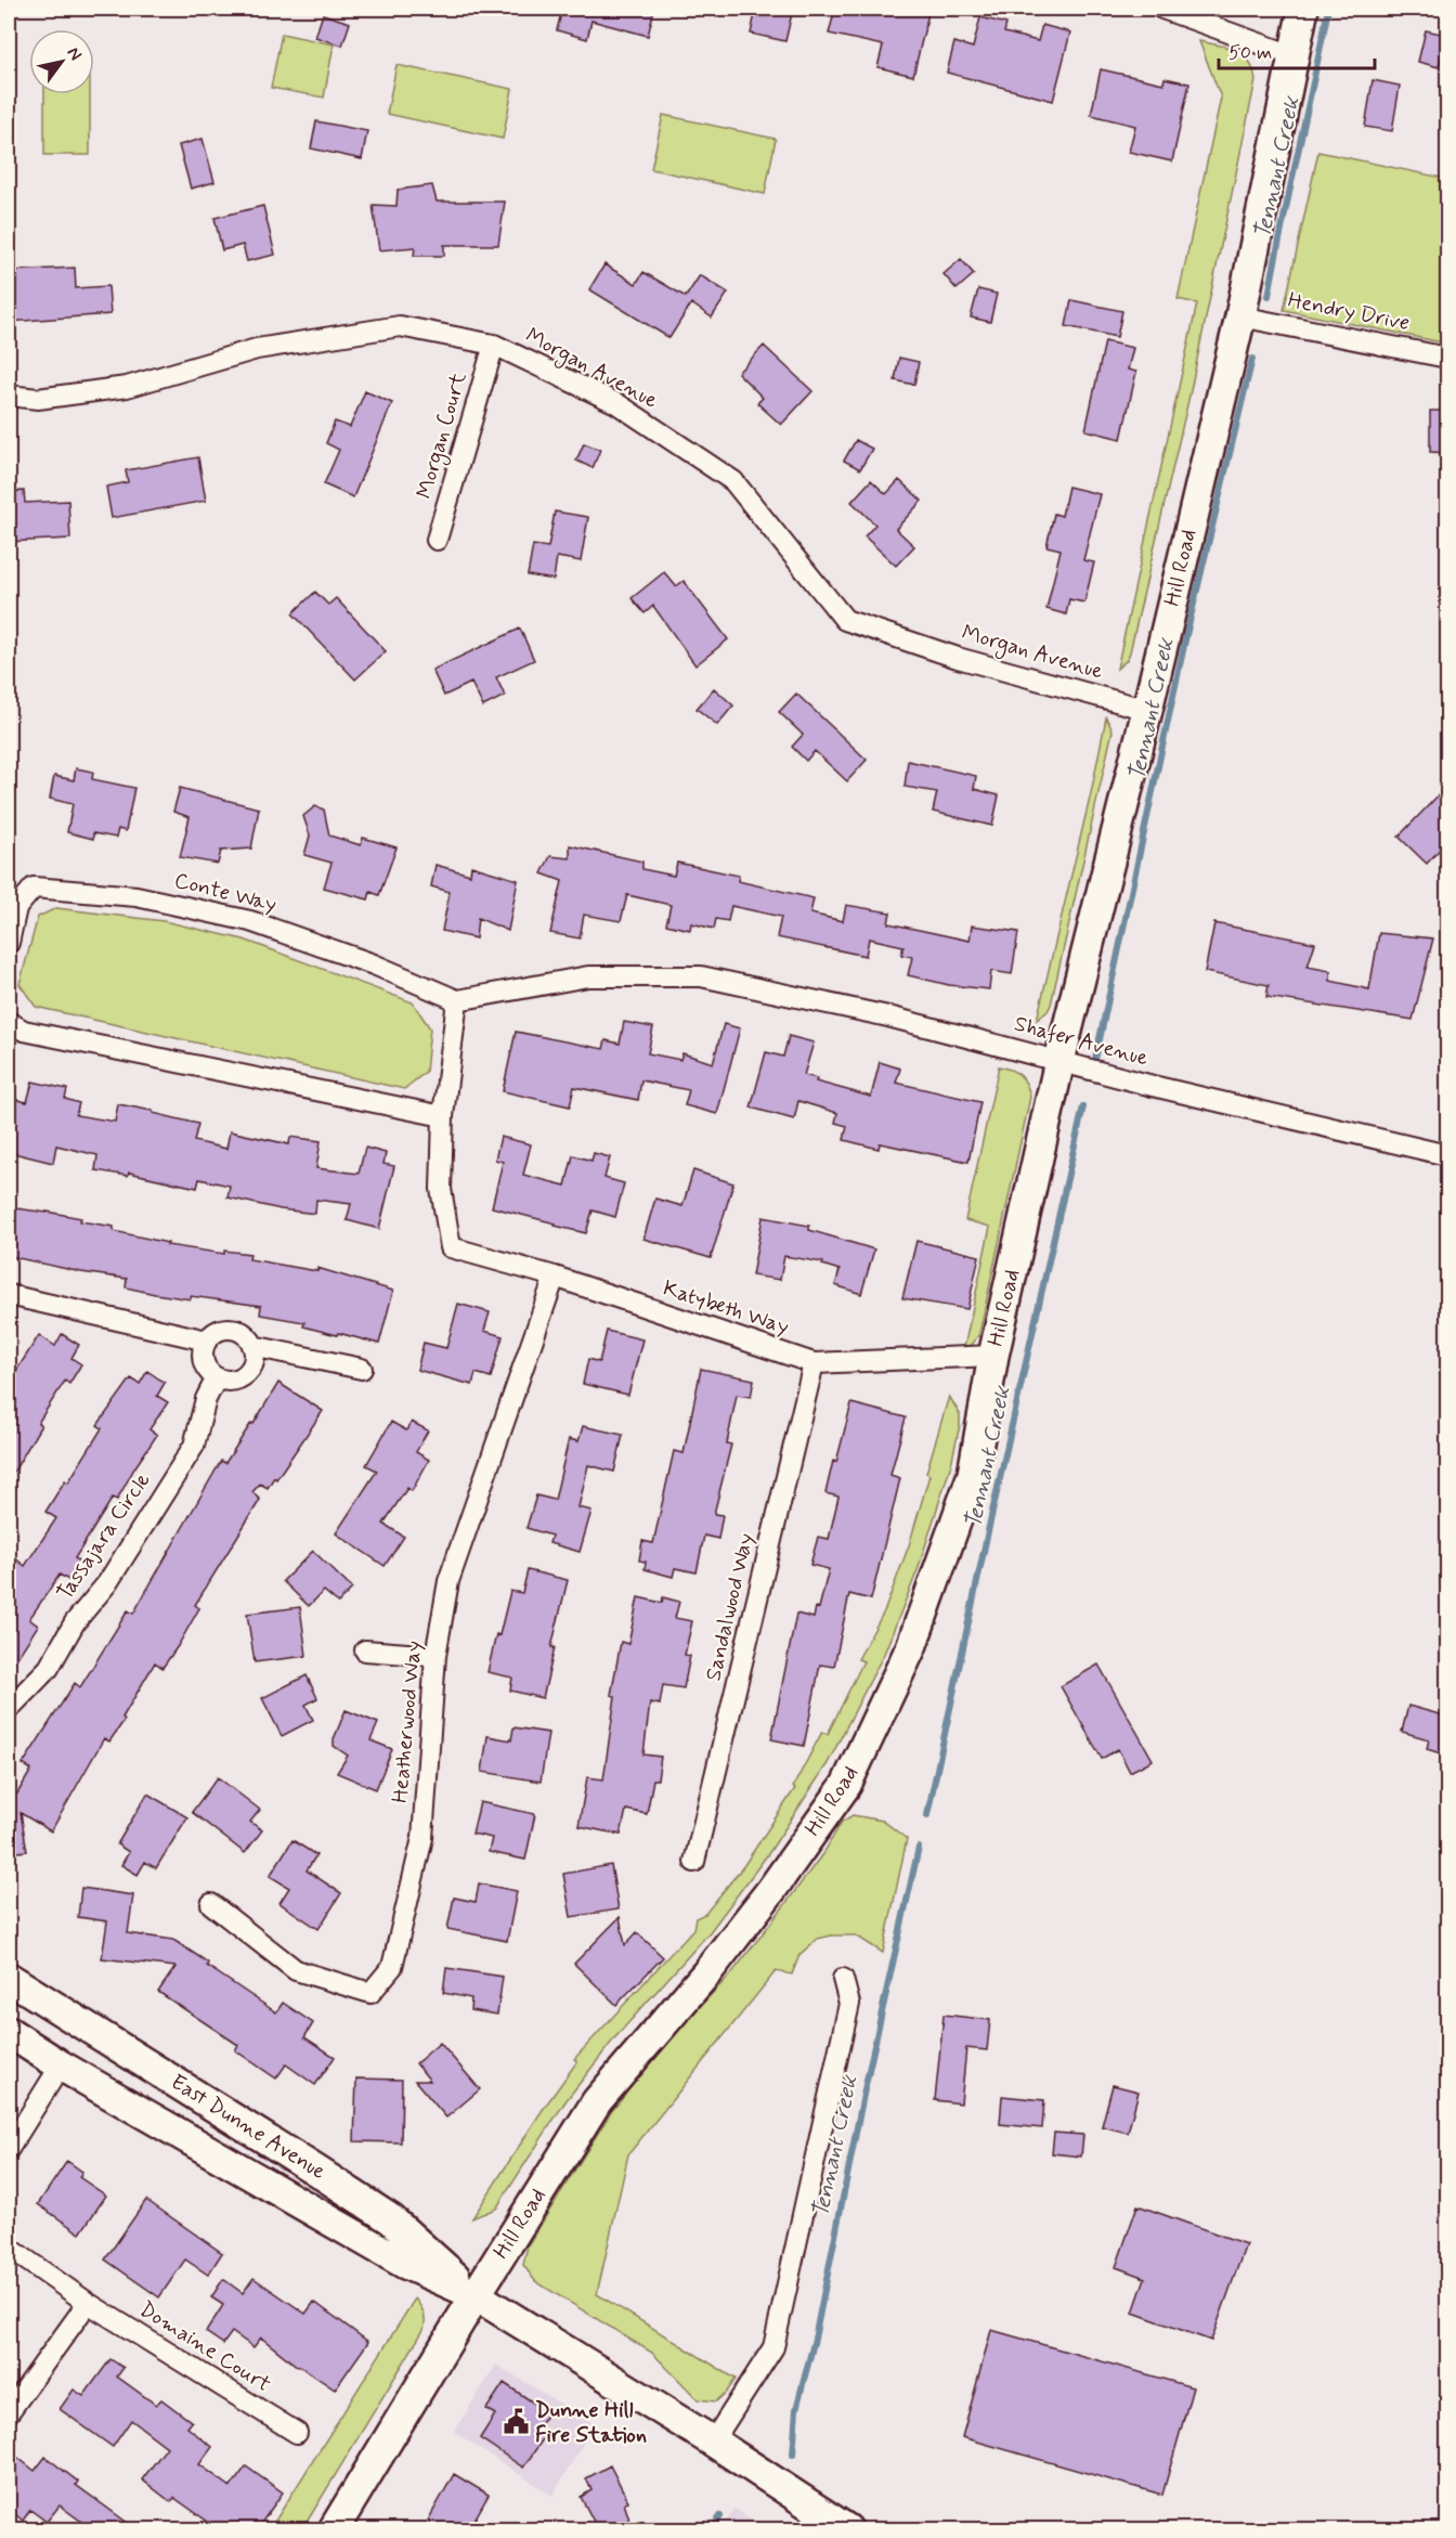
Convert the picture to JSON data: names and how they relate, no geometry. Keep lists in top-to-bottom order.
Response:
{
  "streets": {
    "main road": ["Hill Road", "East Dunne Avenue"],
    "street": [
      "Hendry Drive",
      "Morgan Avenue",
      "Morgan Court",
      "Conte Way",
      "Shafer Avenue",
      "Katybeth Way",
      "Tassajara Circle",
      "Sandalwood Way",
      "Heatherwood Way",
      "Domaine Court"
    ]
  },
  "crossings": [
    ["Hendry Drive", "Hill Road"],
    ["Morgan Avenue", "Morgan Court"],
    ["Morgan Avenue", "Hill Road"],
    ["Hill Road", "Shafer Avenue"],
    ["Hill Road", "Katybeth Way"],
    ["Hill Road", "East Dunne Avenue"],
    ["Conte Way", "Shafer Avenue"],
    ["Katybeth Way", "Sandalwood Way"],
    ["Katybeth Way", "Heatherwood Way"]
  ],
  "water": ["Tennant Creek"],
  "places": {
    "public building": ["Dunne Hill Fire Station"]
  },
  "scale_bar": "50 m",
  "north": "top right"
}
